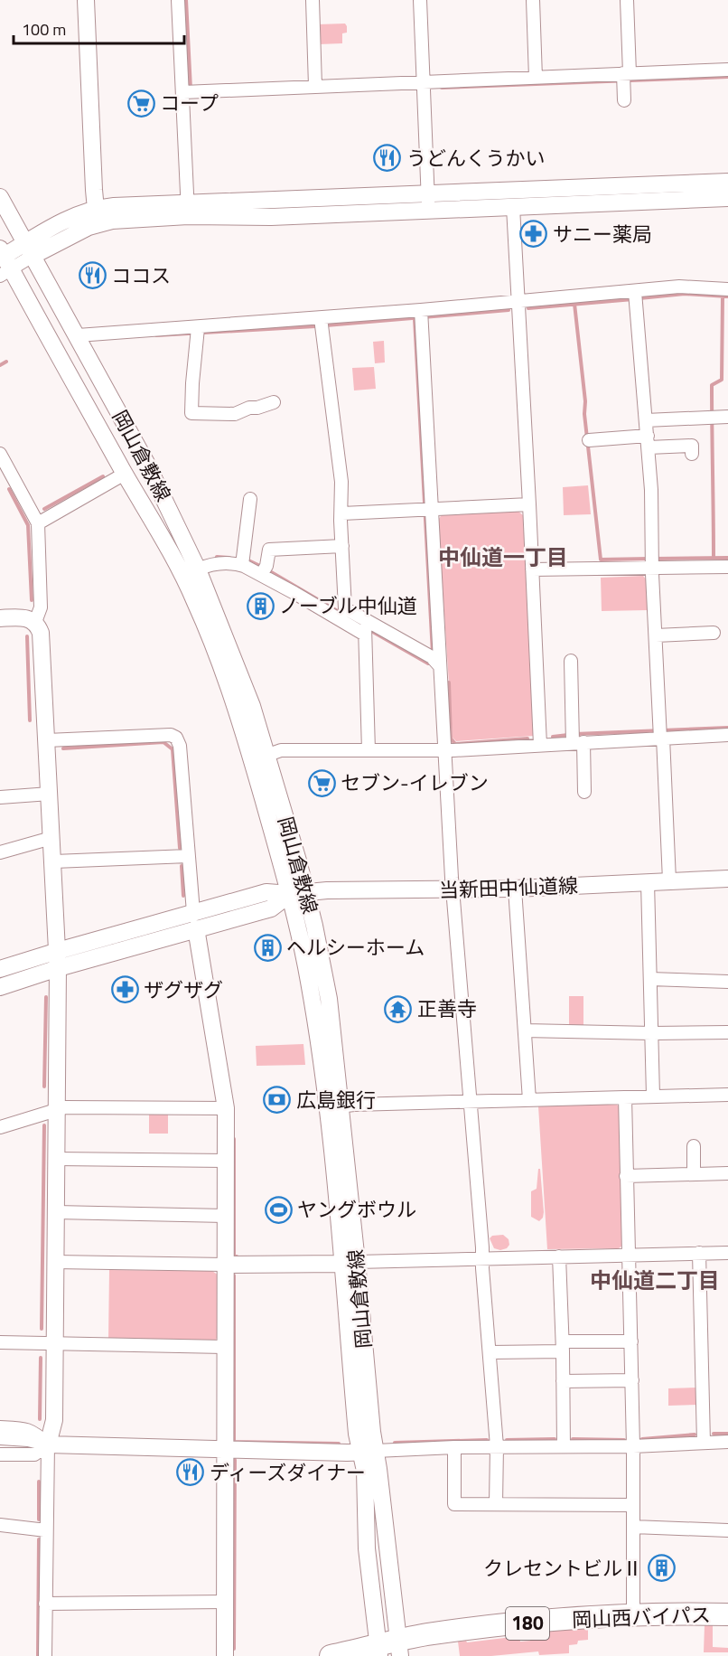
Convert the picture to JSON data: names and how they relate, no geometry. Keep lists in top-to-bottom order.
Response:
{
  "streets": {
    "highway": ["岡山西バイパス", "180"],
    "street": ["岡山倉敷線", "当新田中仙道線"]
  },
  "crossings": [
    ["岡山倉敷線", "当新田中仙道線"],
    ["岡山倉敷線", "岡山西バイパス"]
  ],
  "districts": ["中仙道一丁目", "中仙道二丁目"],
  "places": {
    "supermarket": ["コープ", "セブン-イレブン"],
    "restaurant": ["うどんくうかい", "ココス", "ディーズダイナー"],
    "pharmacy": ["サニー薬局", "ザグザグ"],
    "building": ["ノーブル中仙道", "ヘルシーホーム", "クレセントビルⅡ"],
    "temple": ["正善寺"],
    "bank": ["広島銀行"],
    "sports": ["ヤングボウル"]
  },
  "scale_bar": "100 m"
}
